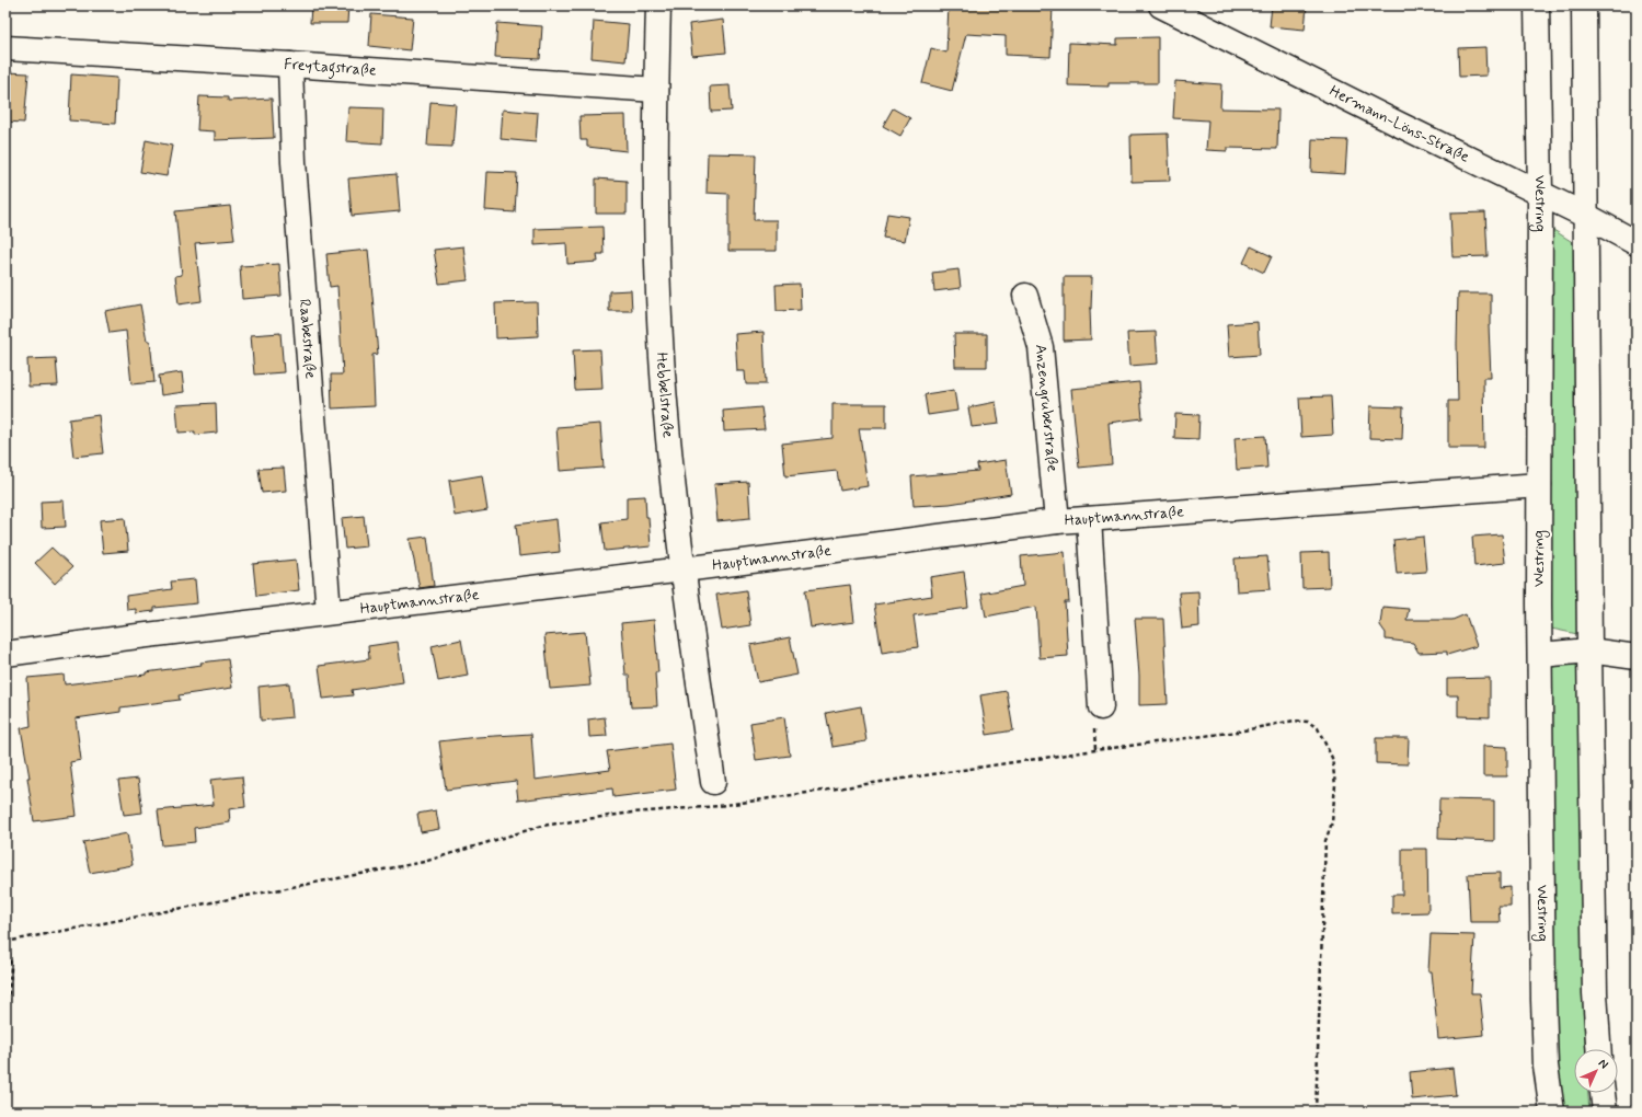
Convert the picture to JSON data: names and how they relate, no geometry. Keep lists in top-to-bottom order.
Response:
{
  "streets": {
    "street": [
      "Freytagstraße",
      "Hermann-Löns-Straße",
      "Westring",
      "Raabestraße",
      "Hebbelstraße",
      "Anzengruberstraße",
      "Hauptmannstraße"
    ]
  },
  "crossings": [
    ["Freytagstraße", "Raabestraße"],
    ["Freytagstraße", "Hebbelstraße"],
    ["Hermann-Löns-Straße", "Westring"],
    ["Westring", "Hauptmannstraße"],
    ["Raabestraße", "Hauptmannstraße"],
    ["Hebbelstraße", "Hauptmannstraße"],
    ["Anzengruberstraße", "Hauptmannstraße"]
  ],
  "north": "top right"
}
